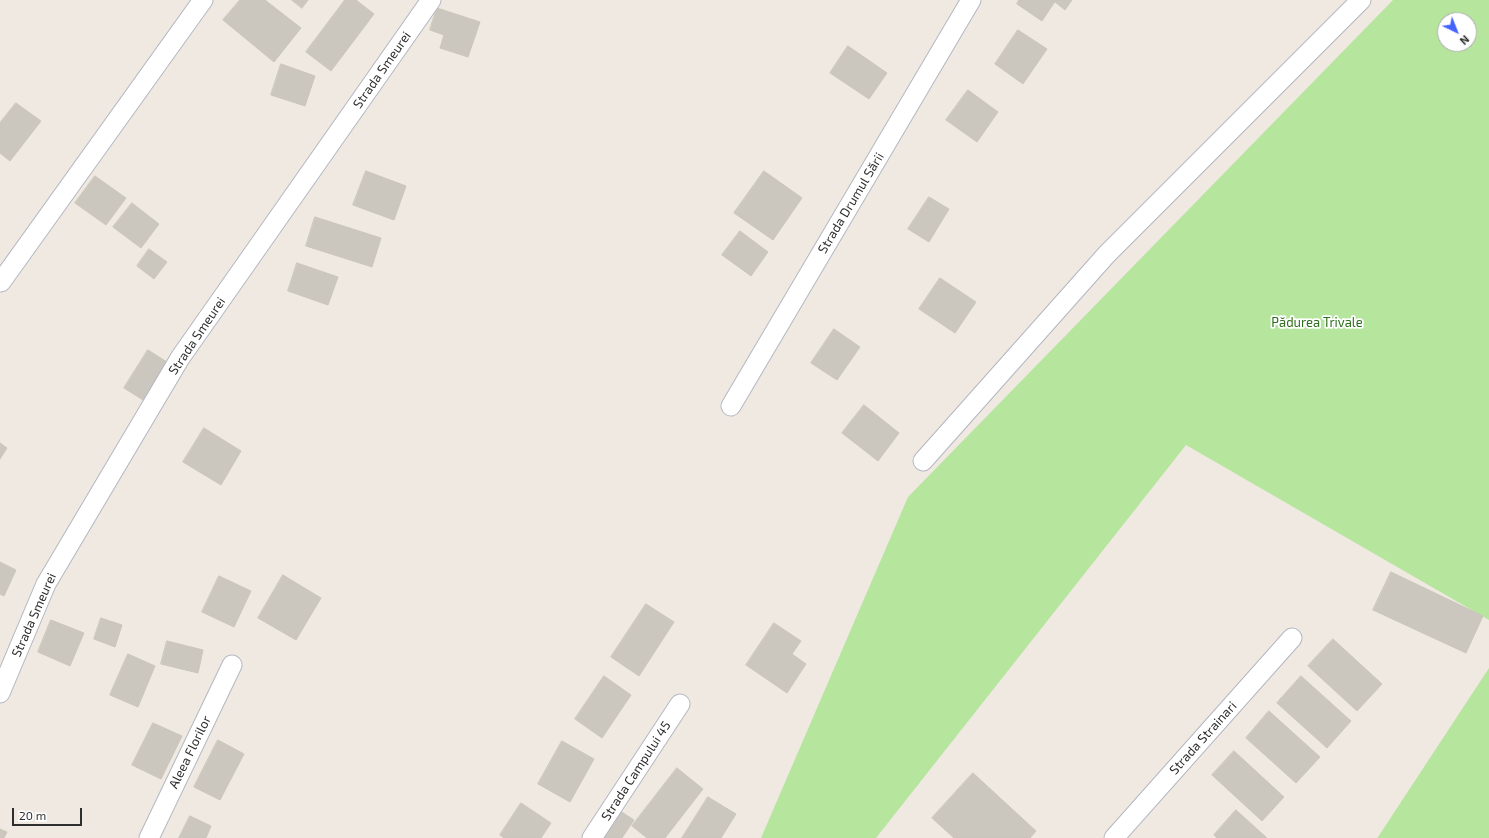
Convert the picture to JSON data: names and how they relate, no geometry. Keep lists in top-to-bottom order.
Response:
{
  "streets": {
    "street": [
      "Strada Smeurei",
      "Strada Drumul Sării",
      "Strada Strainari",
      "Aleea Florilor",
      "Strada Campului 45"
    ]
  },
  "parks": ["Pădurea Trivale"],
  "scale_bar": "20 m",
  "north": "bottom right"
}
